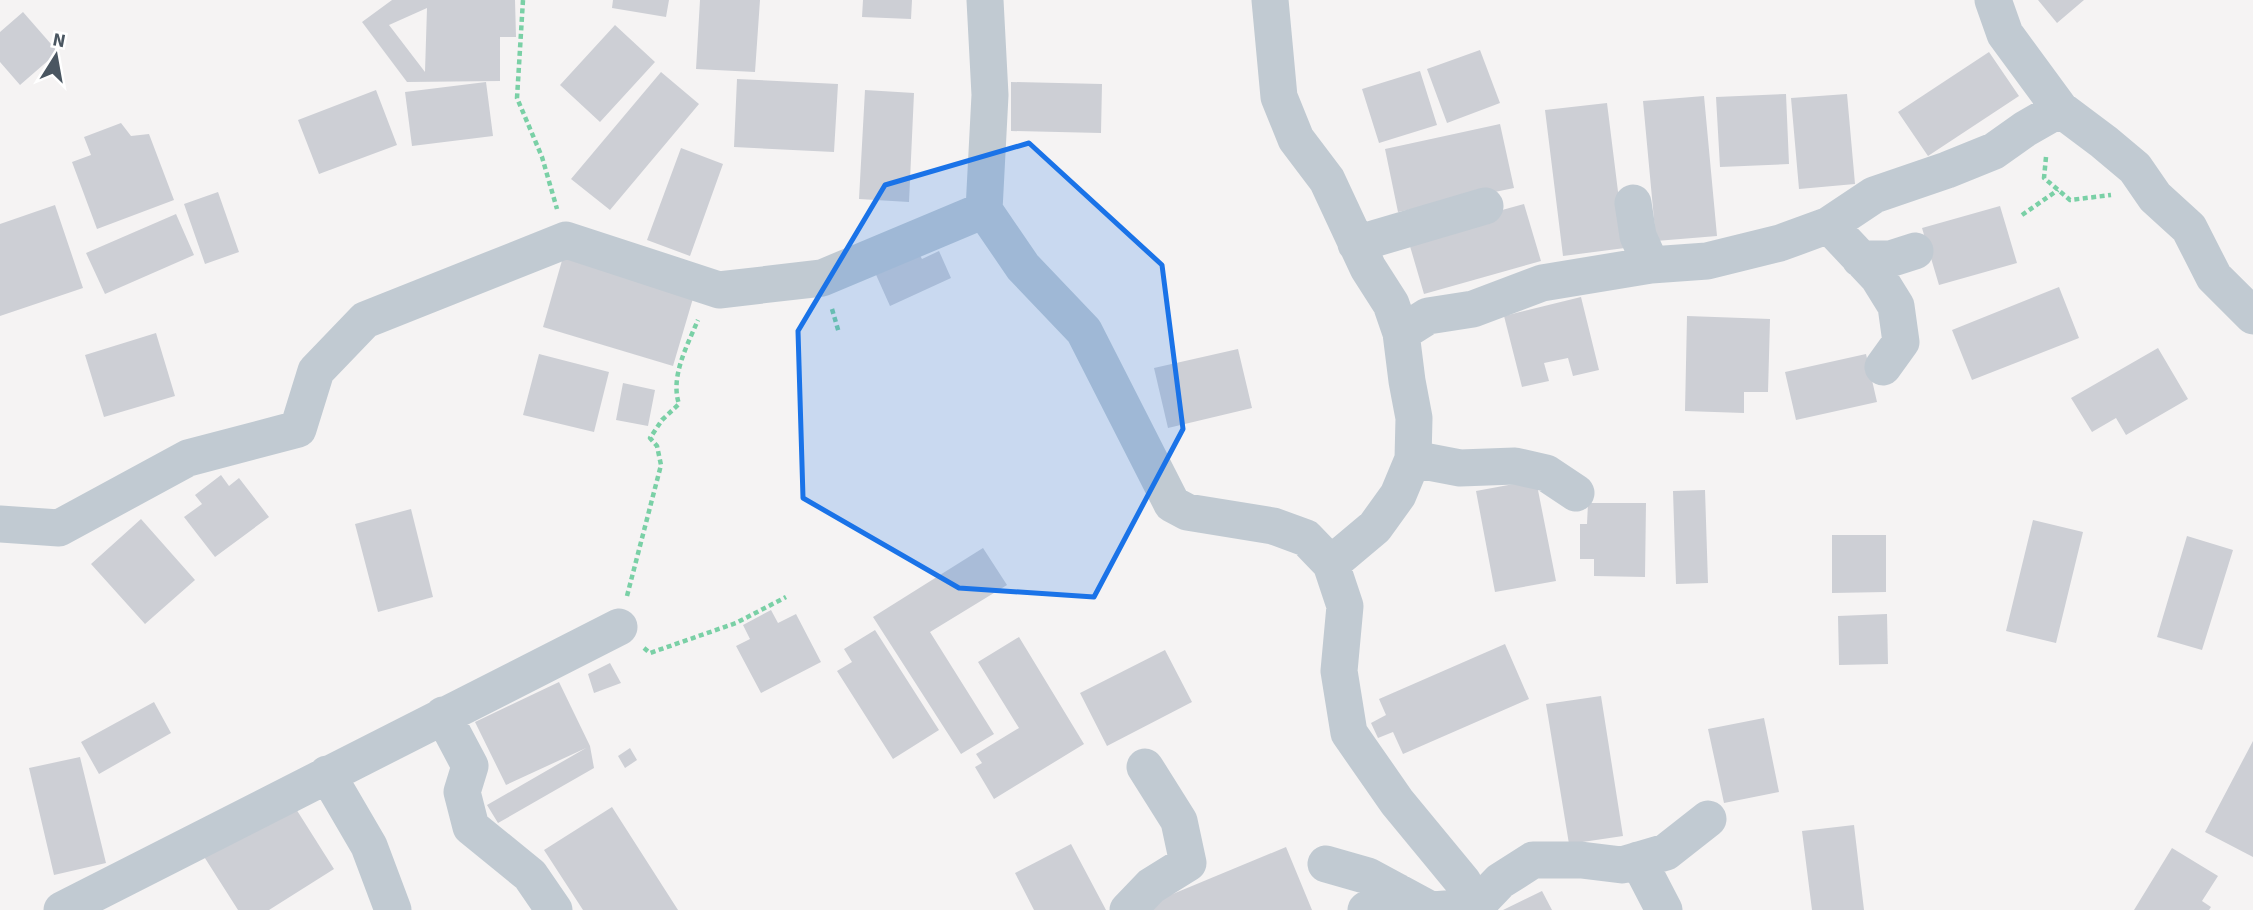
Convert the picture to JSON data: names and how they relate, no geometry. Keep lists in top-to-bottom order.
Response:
{
  "north": "top"
}
